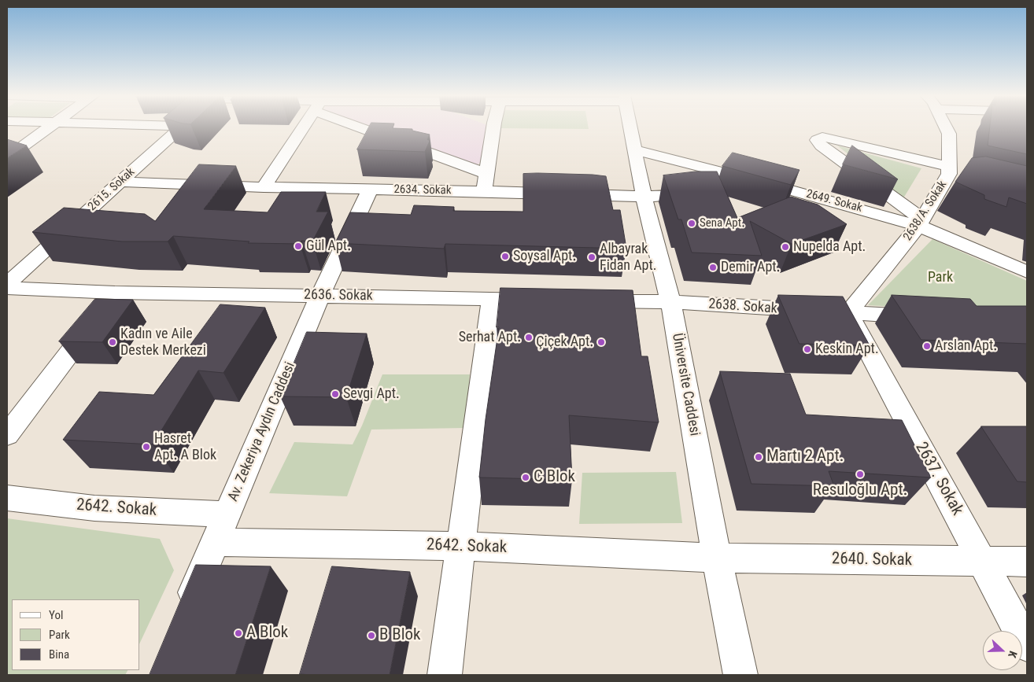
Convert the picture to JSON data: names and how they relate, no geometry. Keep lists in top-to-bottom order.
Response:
{
  "streets": {
    "street": [
      "2615. Sokak",
      "2634. Sokak",
      "2649. Sokak",
      "2638/A. Sokak",
      "2636. Sokak",
      "2638. Sokak",
      "Üniversite Caddesi",
      "Av. Zekeriya Aydın Caddesi",
      "2637. Sokak",
      "2642. Sokak",
      "2640. Sokak"
    ]
  },
  "crossings": [
    ["2615. Sokak", "2634. Sokak"],
    ["2634. Sokak", "2649. Sokak"],
    ["2634. Sokak", "Üniversite Caddesi"],
    ["2634. Sokak", "Av. Zekeriya Aydın Caddesi"],
    ["2649. Sokak", "2638/A. Sokak"],
    ["2649. Sokak", "Üniversite Caddesi"],
    ["2638/A. Sokak", "2638. Sokak"],
    ["2638/A. Sokak", "2637. Sokak"],
    ["2636. Sokak", "Av. Zekeriya Aydın Caddesi"],
    ["2638. Sokak", "Üniversite Caddesi"],
    ["2638. Sokak", "2637. Sokak"],
    ["Üniversite Caddesi", "2642. Sokak"],
    ["Üniversite Caddesi", "2640. Sokak"],
    ["Av. Zekeriya Aydın Caddesi", "2642. Sokak"],
    ["2637. Sokak", "2640. Sokak"],
    ["2642. Sokak", "2640. Sokak"]
  ],
  "parks": ["Park"],
  "places": [
    "Sena Apt.",
    "Gül Apt.",
    "Nupelda Apt.",
    "Soysal Apt.",
    "Albayrak Fidan Apt.",
    "Demir Apt.",
    "Serhat Apt.",
    "Kadın ve Aile Destek Merkezi",
    "Çiçek Apt.",
    "Arslan Apt.",
    "Keskin Apt.",
    "Sevgi Apt.",
    "Hasret Apt. A Blok",
    "Martı 2 Apt.",
    "Resuloğlu Apt.",
    "C Blok",
    "A Blok",
    "B Blok"
  ],
  "legend": ["Yol", "Park", "Bina"],
  "north": "right"
}
